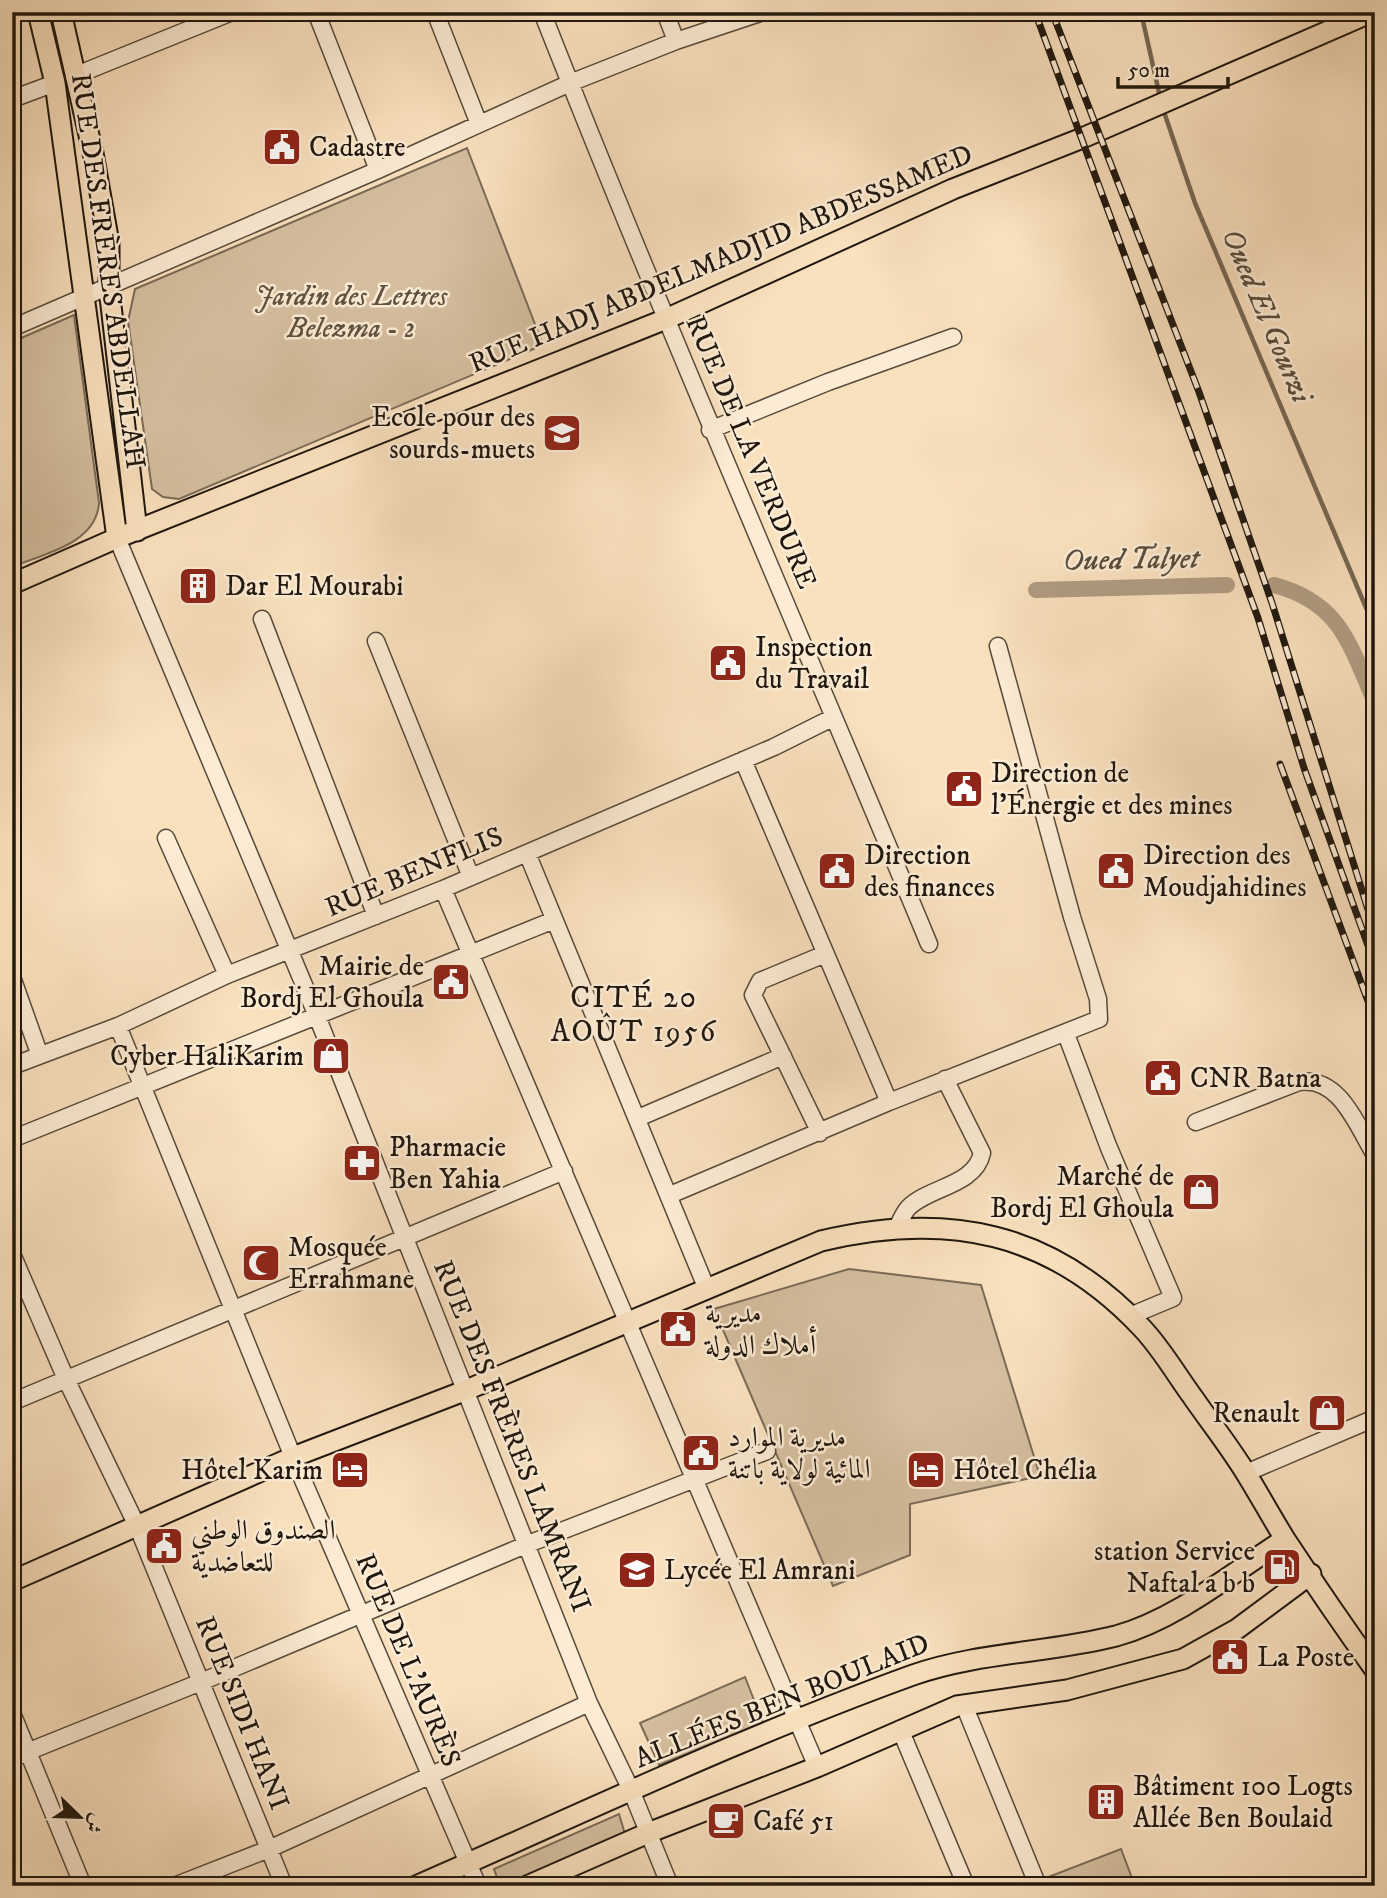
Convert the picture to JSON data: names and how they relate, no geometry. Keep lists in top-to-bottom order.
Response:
{
  "streets": {
    "main road": ["RUE HADJ ABDELMADJID ABDESSAMED", "RUE DES FRÈRES ABDELLAH", "ALLÉES BEN BOULAID"],
    "street": [
      "RUE DE LA VERDURE",
      "RUE BENFLIS",
      "RUE DES FRÈRES LAMRANI",
      "RUE DE L'AURÈS",
      "RUE SIDI HANI"
    ]
  },
  "crossings": [
    ["RUE HADJ ABDELMADJID ABDESSAMED", "RUE DES FRÈRES ABDELLAH"],
    ["RUE HADJ ABDELMADJID ABDESSAMED", "RUE DE LA VERDURE"],
    ["RUE HADJ ABDELMADJID ABDESSAMED", "RUE DES FRÈRES LAMRANI"],
    ["RUE DES FRÈRES ABDELLAH", "RUE DES FRÈRES LAMRANI"],
    ["RUE DE LA VERDURE", "RUE BENFLIS"],
    ["RUE BENFLIS", "RUE DES FRÈRES LAMRANI"],
    ["RUE BENFLIS", "RUE DE L'AURÈS"],
    ["RUE DES FRÈRES LAMRANI", "ALLÉES BEN BOULAID"],
    ["RUE DE L'AURÈS", "ALLÉES BEN BOULAID"]
  ],
  "districts": ["CITÉ 20 AOÛT 1956"],
  "water": ["Oued El Gourzi", "Oued Talyet"],
  "parks": ["Jardin des Lettres Belezma - 2"],
  "places": {
    "public building": [
      "Cadastre",
      "Inspection du Travail",
      "Direction de l'Énergie et des mines",
      "Direction des finances",
      "Direction des Moudjahidines",
      "Mairie de Bordj El Ghoula",
      "CNR Batna",
      "مديرية أملاك الدولة",
      "مديرية الموارد المائية لولاية باتنة",
      "الصندوق الوطني للتعاضدية",
      "La Poste"
    ],
    "school or university": ["Ecole pour des sourds-muets", "Lycée El Amrani"],
    "building": ["Dar El Mourabi", "Bâtiment 100 Logts Allée Ben Boulaid"],
    "shop": ["Cyber HaliKarim", "Marché de Bordj El Ghoula", "Renault"],
    "pharmacy": ["Pharmacie Ben Yahia"],
    "mosque": ["Mosquée Errahmane"],
    "hotel": ["Hôtel Karim", "Hôtel Chélia"],
    "fuel station": ["station Service Naftal a b b"],
    "cafe": ["Café 51"]
  },
  "scale_bar": "50 m",
  "north": "bottom right"
}
